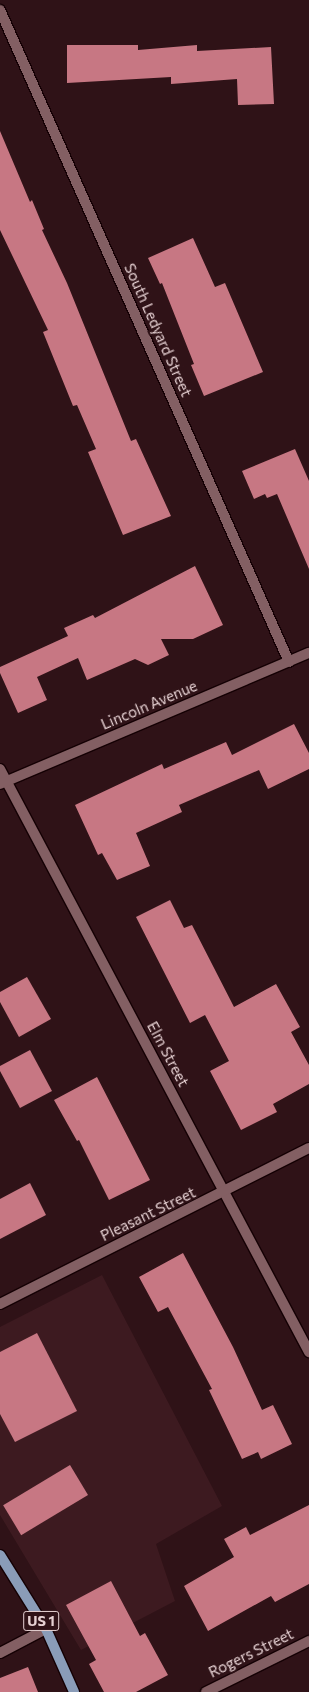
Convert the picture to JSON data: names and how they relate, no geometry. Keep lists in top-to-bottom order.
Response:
{
  "streets": {
    "main road": ["US 1"],
    "street": [
      "South Ledyard Street",
      "Lincoln Avenue",
      "Elm Street",
      "Pleasant Street",
      "Rogers Street"
    ]
  },
  "crossings": [
    ["South Ledyard Street", "Lincoln Avenue"],
    ["Lincoln Avenue", "Elm Street"],
    ["Elm Street", "Pleasant Street"]
  ]
}
